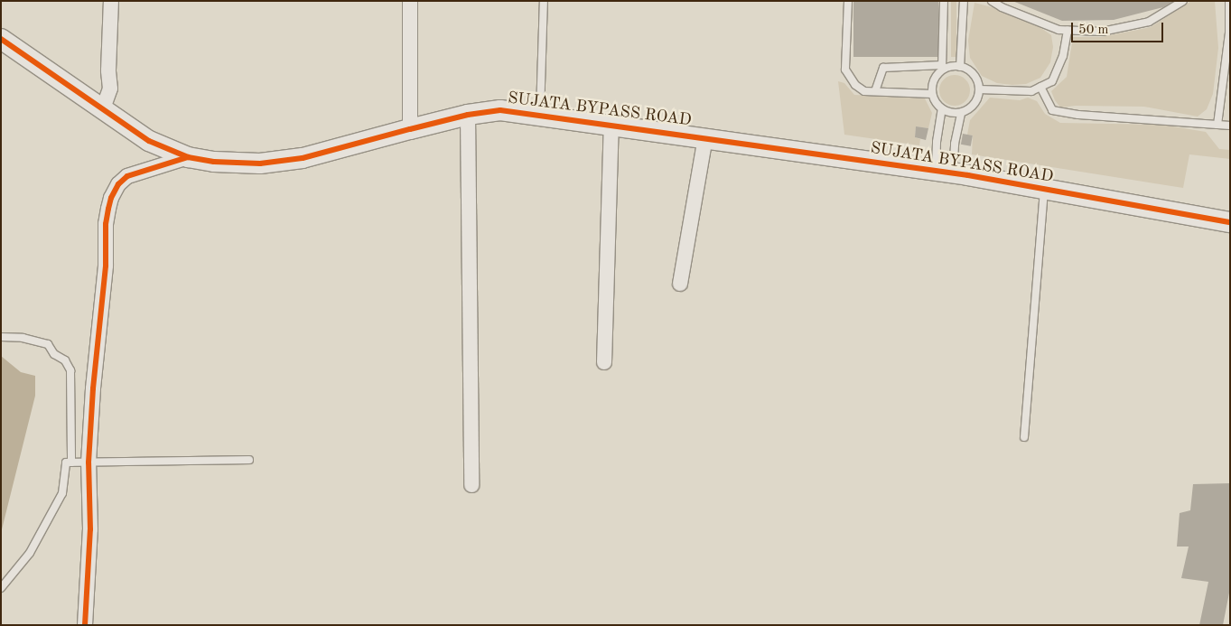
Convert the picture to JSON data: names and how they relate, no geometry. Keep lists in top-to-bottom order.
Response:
{
  "streets": {
    "street": ["SUJATA BYPASS ROAD"]
  },
  "scale_bar": "50 m"
}
